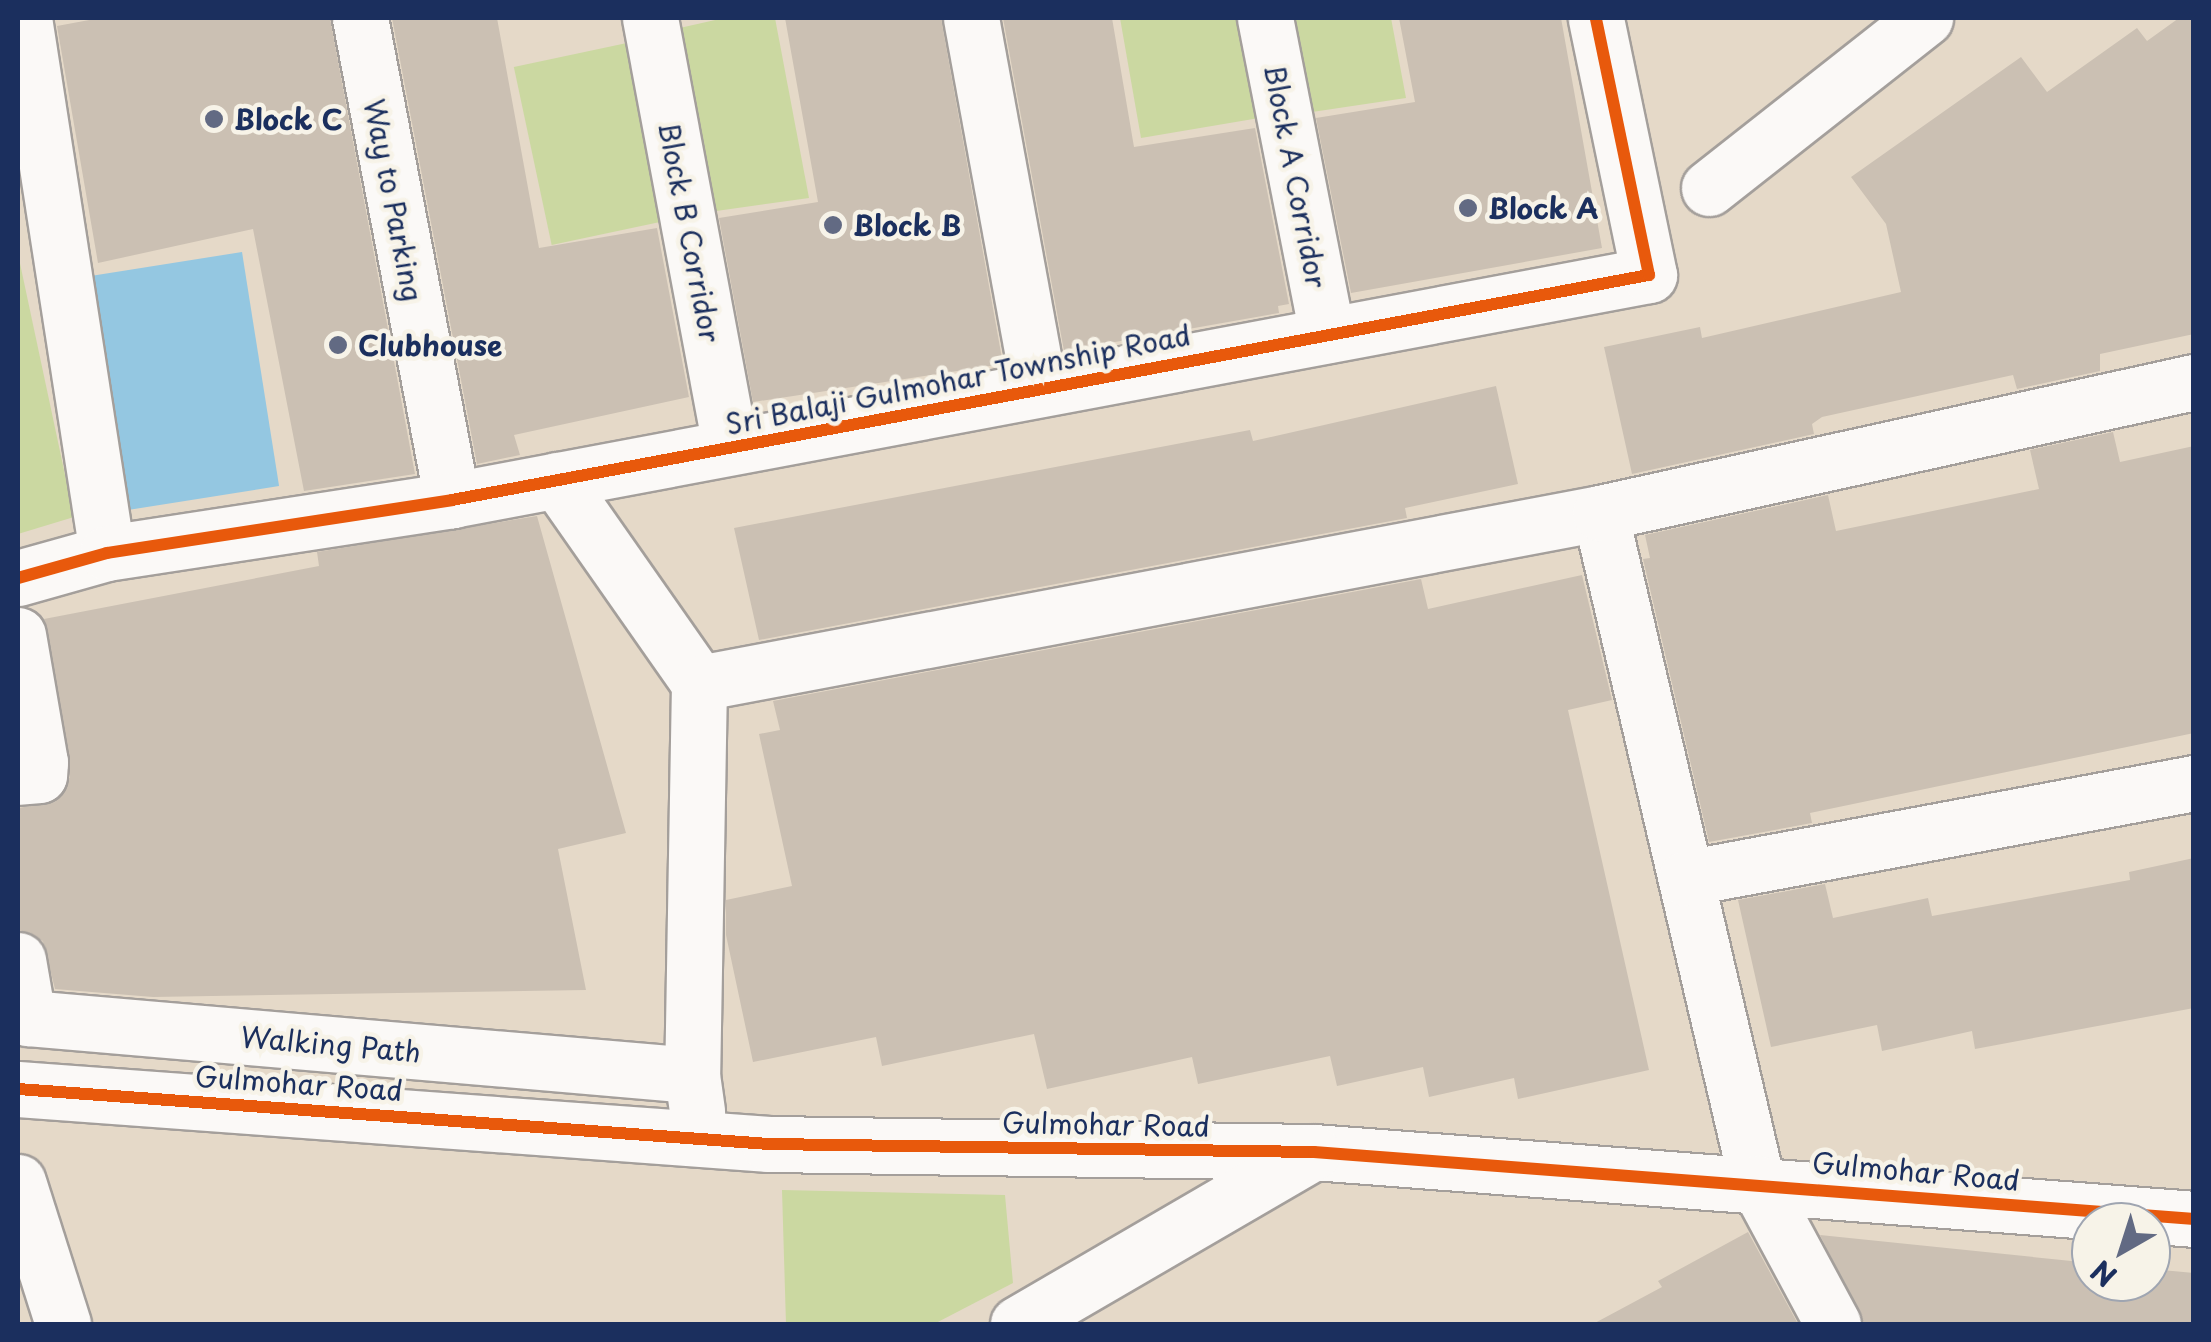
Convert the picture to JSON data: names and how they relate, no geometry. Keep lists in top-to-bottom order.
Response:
{
  "streets": {
    "street": [
      "Block A Corridor",
      "Way to Parking",
      "Block B Corridor",
      "Sri Balaji Gulmohar Township Road",
      "Walking Path",
      "Gulmohar Road"
    ]
  },
  "crossings": [
    ["Block A Corridor", "Sri Balaji Gulmohar Township Road"],
    ["Way to Parking", "Sri Balaji Gulmohar Township Road"],
    ["Block B Corridor", "Sri Balaji Gulmohar Township Road"]
  ],
  "places": [
    "Block C",
    "Block A",
    "Block B",
    "Clubhouse"
  ],
  "north": "bottom left"
}
